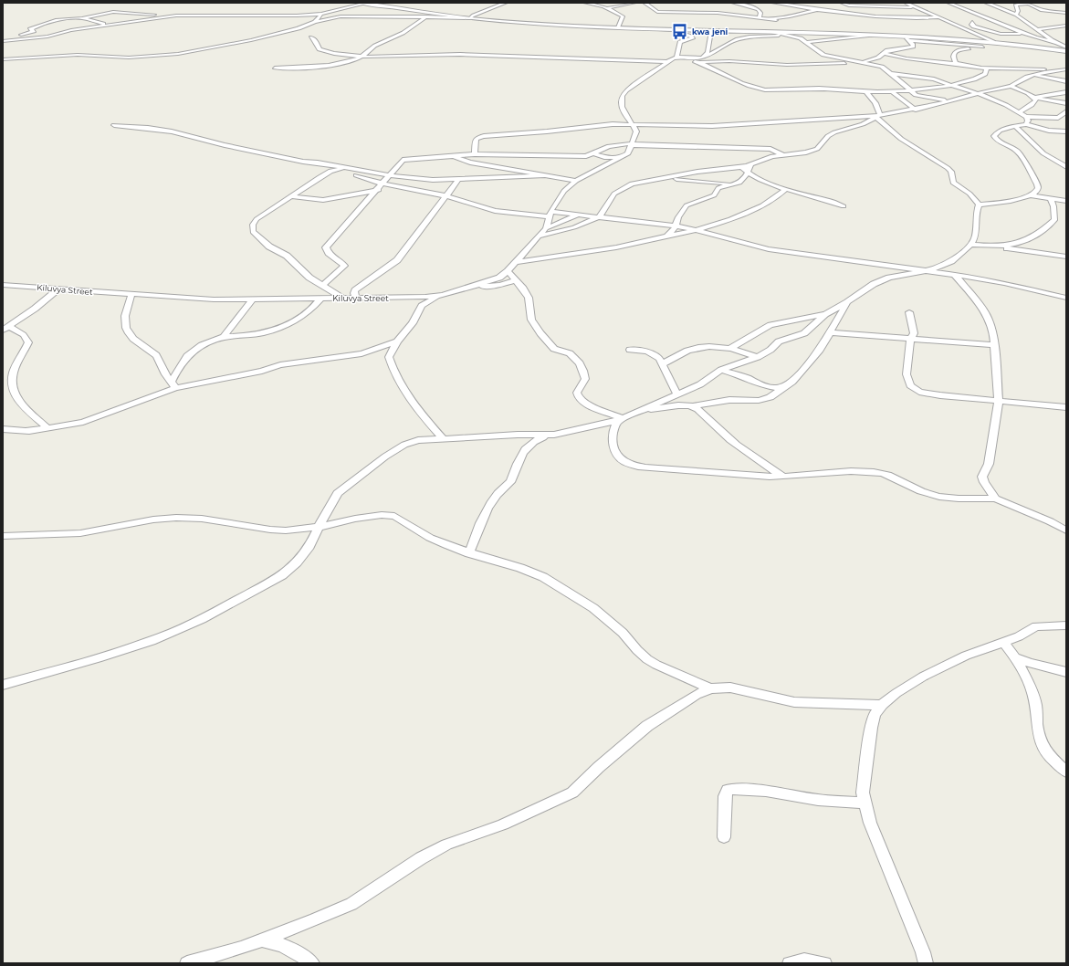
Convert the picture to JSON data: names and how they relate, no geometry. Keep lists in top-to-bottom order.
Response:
{
  "streets": {
    "street": ["Kiluvya Street"]
  },
  "places": {
    "bus stop": ["kwa jeni"]
  }
}
